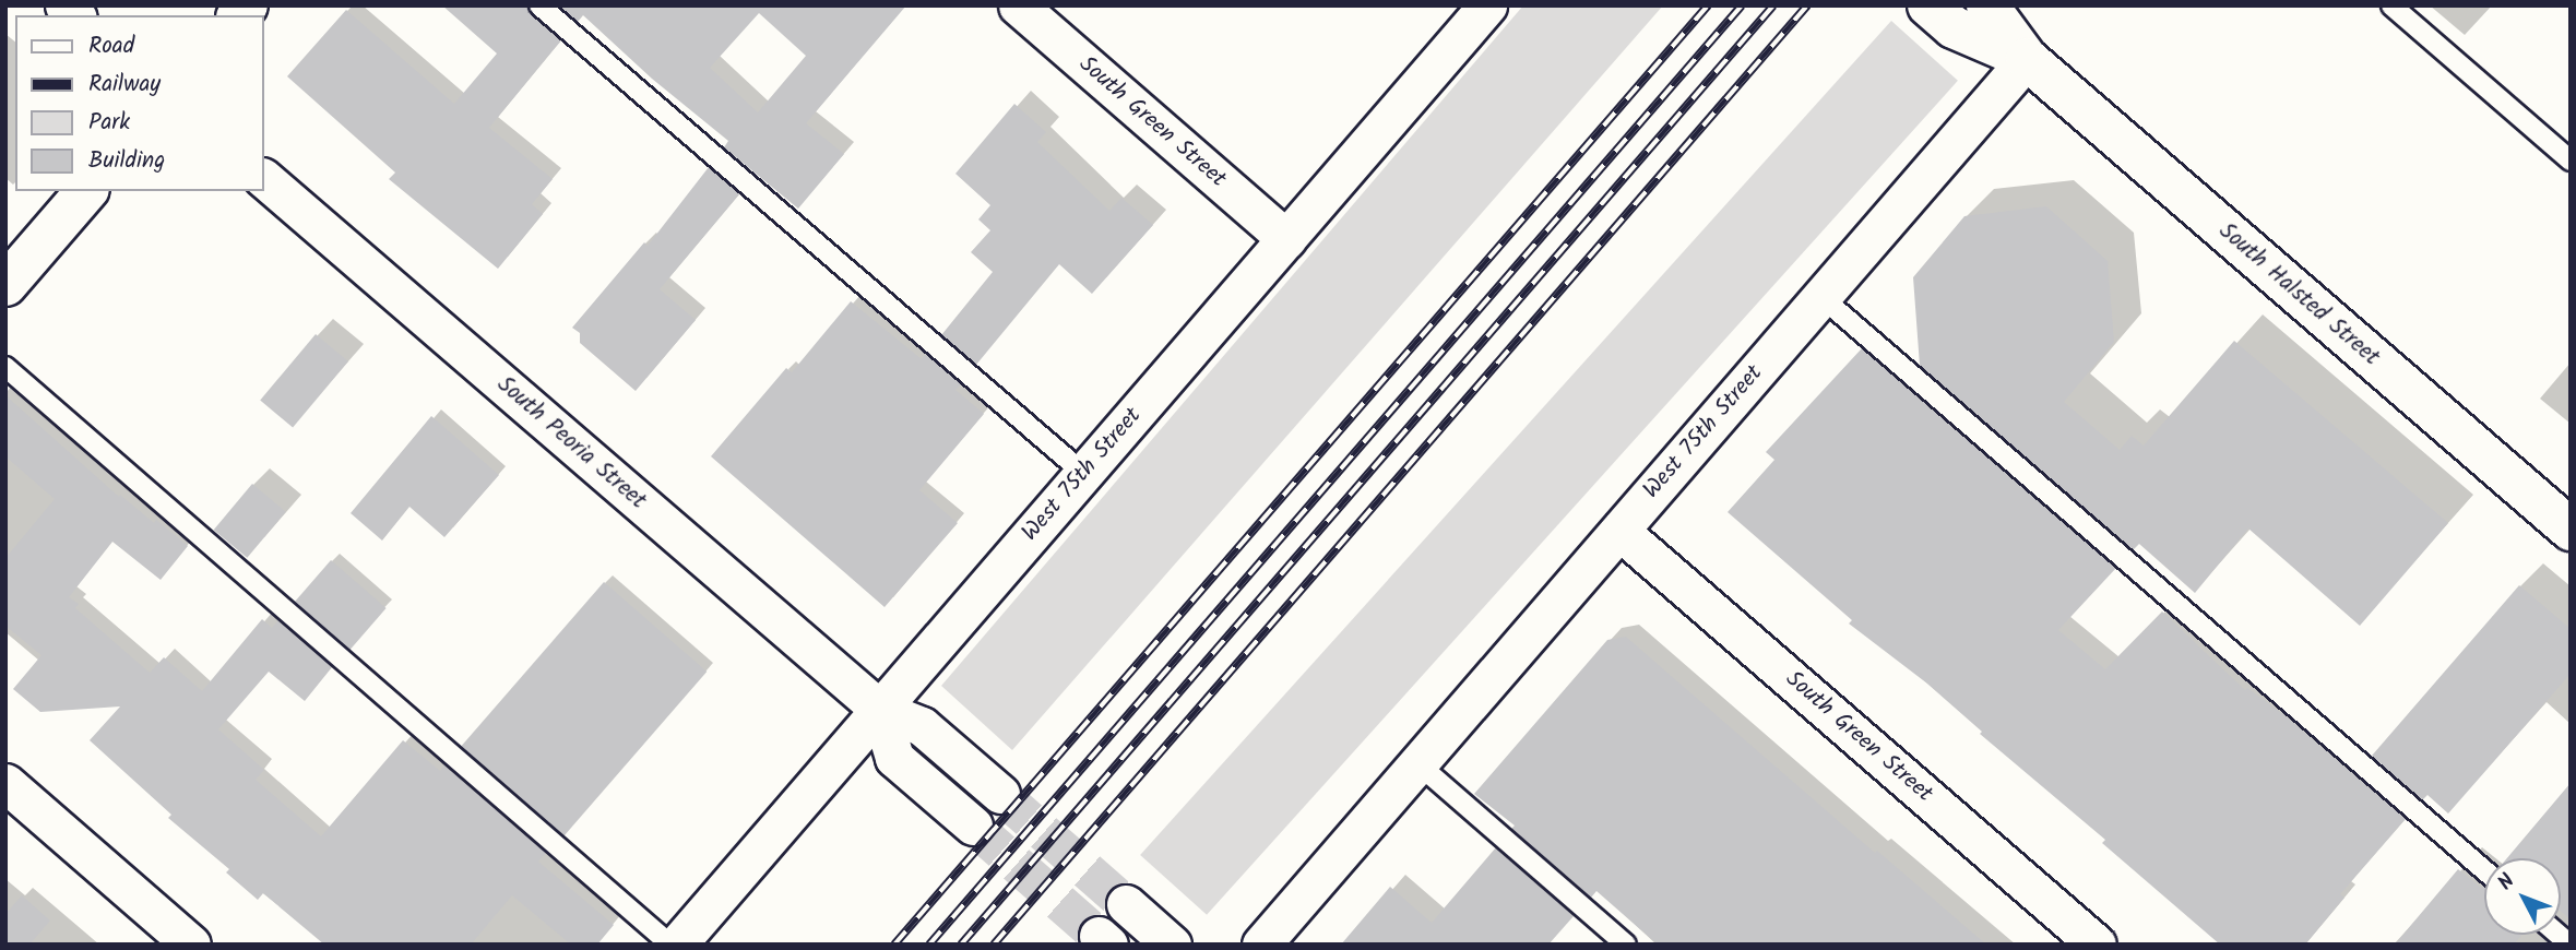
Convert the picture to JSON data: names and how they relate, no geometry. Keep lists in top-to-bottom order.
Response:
{
  "streets": {
    "main road": ["South Halsted Street"],
    "street": ["South Green Street", "West 75th Street", "South Peoria Street"]
  },
  "crossings": [
    ["South Green Street", "West 75th Street"],
    ["South Halsted Street", "West 75th Street"],
    ["West 75th Street", "South Peoria Street"]
  ],
  "legend": [
    "Road",
    "Railway",
    "Park",
    "Building"
  ],
  "north": "top left"
}
